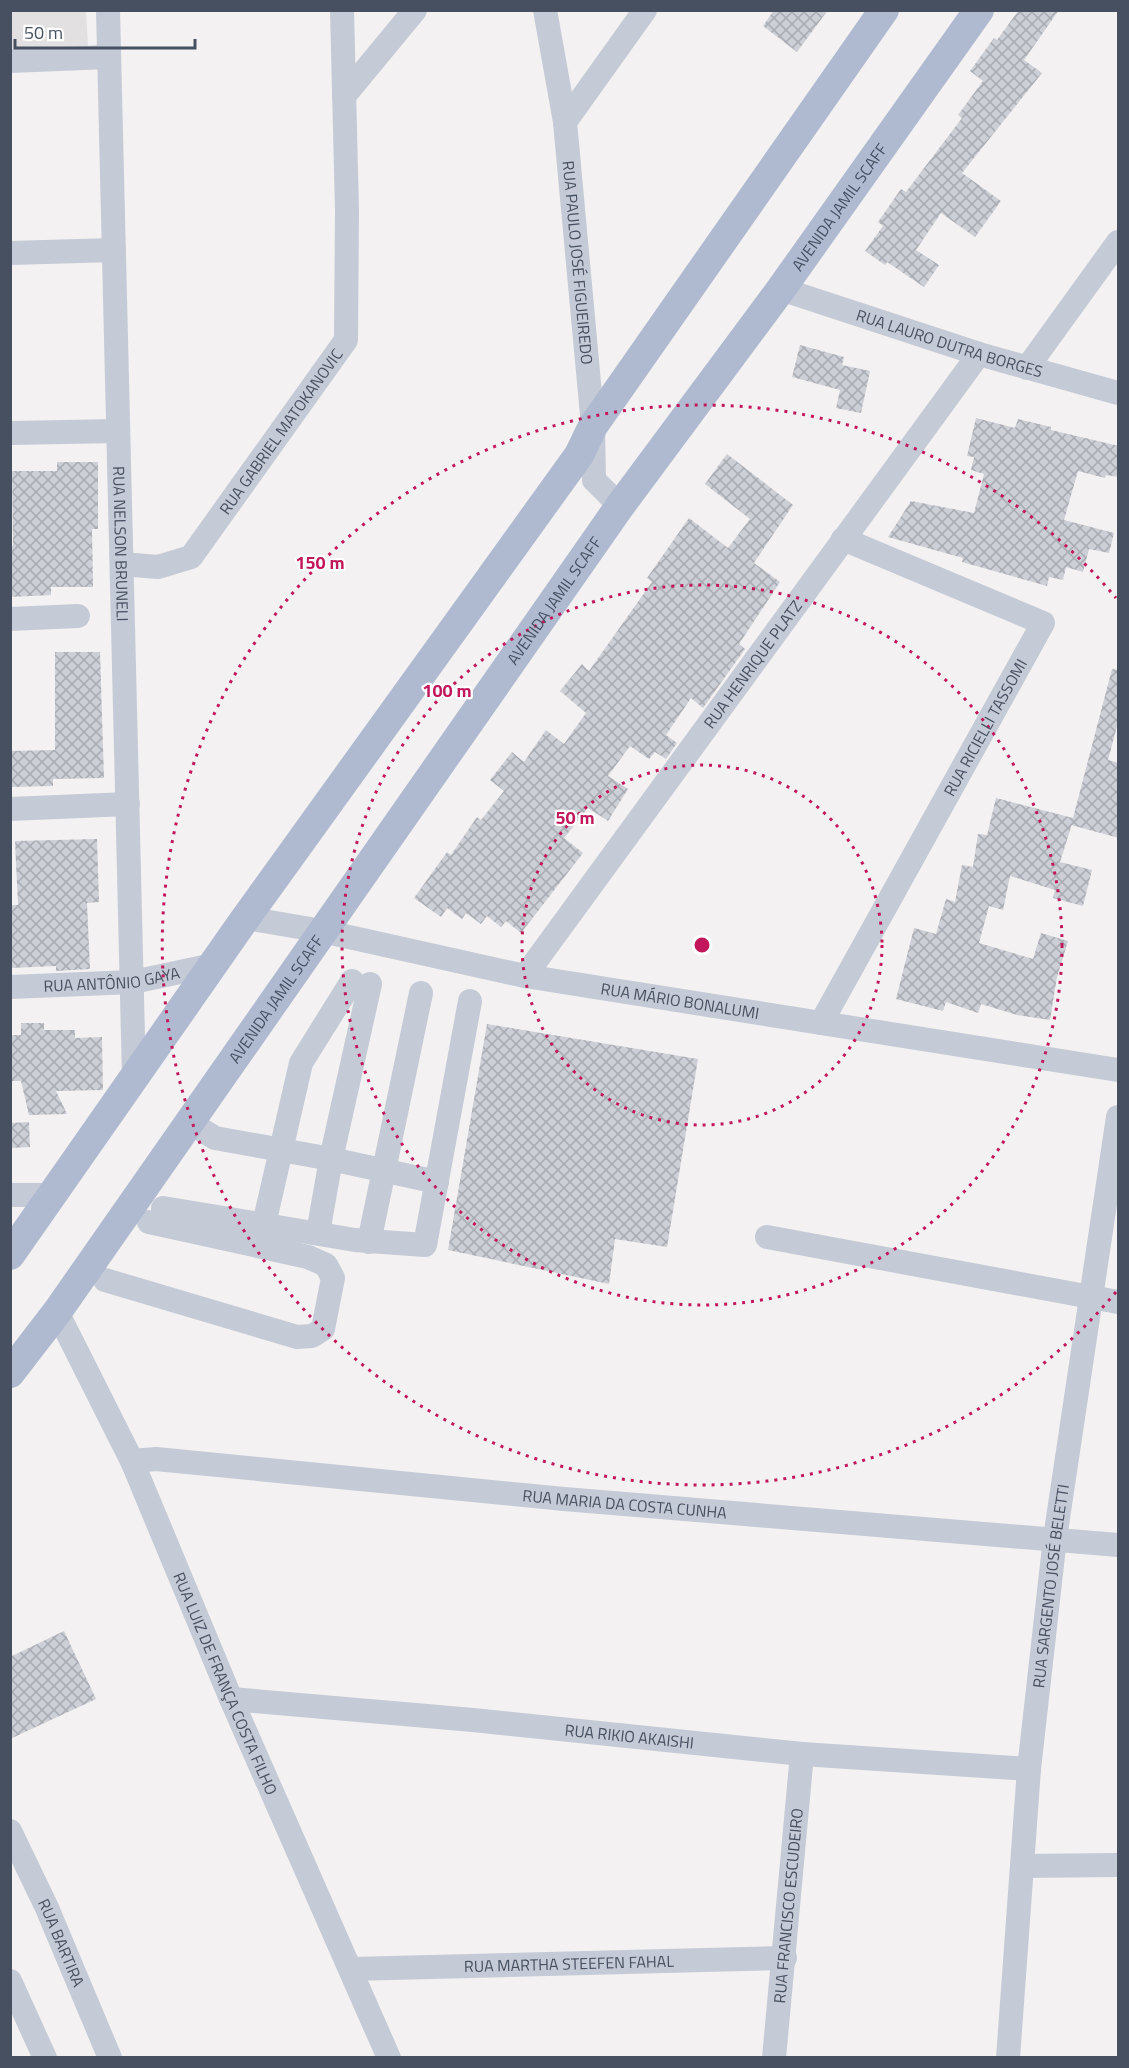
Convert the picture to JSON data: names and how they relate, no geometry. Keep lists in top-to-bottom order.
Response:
{
  "streets": {
    "main road": ["AVENIDA JAMIL SCAFF"],
    "street": [
      "RUA PAULO JOSÉ FIGUEIREDO",
      "RUA LAURO DUTRA BORGES",
      "RUA GABRIEL MATOKANOVIC",
      "RUA NELSON BRUNELI",
      "RUA HENRIQUE PLATZ",
      "RUA RICIELLI TASSOMI",
      "RUA ANTÔNIO GAYA",
      "RUA MÁRIO BONALUMI",
      "RUA MARIA DA COSTA CUNHA",
      "RUA SARGENTO JOSÉ BELETTI",
      "RUA LUIZ DE FRANÇA COSTA FILHO",
      "RUA RIKIO AKAISHI",
      "RUA FRANCISCO ESCUDEIRO",
      "RUA BARTIRA",
      "RUA MARTHA STEEFEN FAHAL"
    ]
  },
  "crossings": [
    ["AVENIDA JAMIL SCAFF", "RUA PAULO JOSÉ FIGUEIREDO"],
    ["AVENIDA JAMIL SCAFF", "RUA LAURO DUTRA BORGES"],
    ["AVENIDA JAMIL SCAFF", "RUA MÁRIO BONALUMI"],
    ["AVENIDA JAMIL SCAFF", "RUA LUIZ DE FRANÇA COSTA FILHO"],
    ["RUA LAURO DUTRA BORGES", "RUA HENRIQUE PLATZ"],
    ["RUA GABRIEL MATOKANOVIC", "RUA NELSON BRUNELI"],
    ["RUA NELSON BRUNELI", "RUA ANTÔNIO GAYA"],
    ["RUA HENRIQUE PLATZ", "RUA RICIELLI TASSOMI"],
    ["RUA HENRIQUE PLATZ", "RUA MÁRIO BONALUMI"],
    ["RUA RICIELLI TASSOMI", "RUA MÁRIO BONALUMI"],
    ["RUA MARIA DA COSTA CUNHA", "RUA SARGENTO JOSÉ BELETTI"],
    ["RUA MARIA DA COSTA CUNHA", "RUA LUIZ DE FRANÇA COSTA FILHO"],
    ["RUA SARGENTO JOSÉ BELETTI", "RUA RIKIO AKAISHI"],
    ["RUA LUIZ DE FRANÇA COSTA FILHO", "RUA RIKIO AKAISHI"],
    ["RUA LUIZ DE FRANÇA COSTA FILHO", "RUA MARTHA STEEFEN FAHAL"],
    ["RUA RIKIO AKAISHI", "RUA FRANCISCO ESCUDEIRO"],
    ["RUA FRANCISCO ESCUDEIRO", "RUA MARTHA STEEFEN FAHAL"]
  ],
  "scale_bar": "50 m",
  "rings": ["150 m", "100 m", "50 m"]
}
